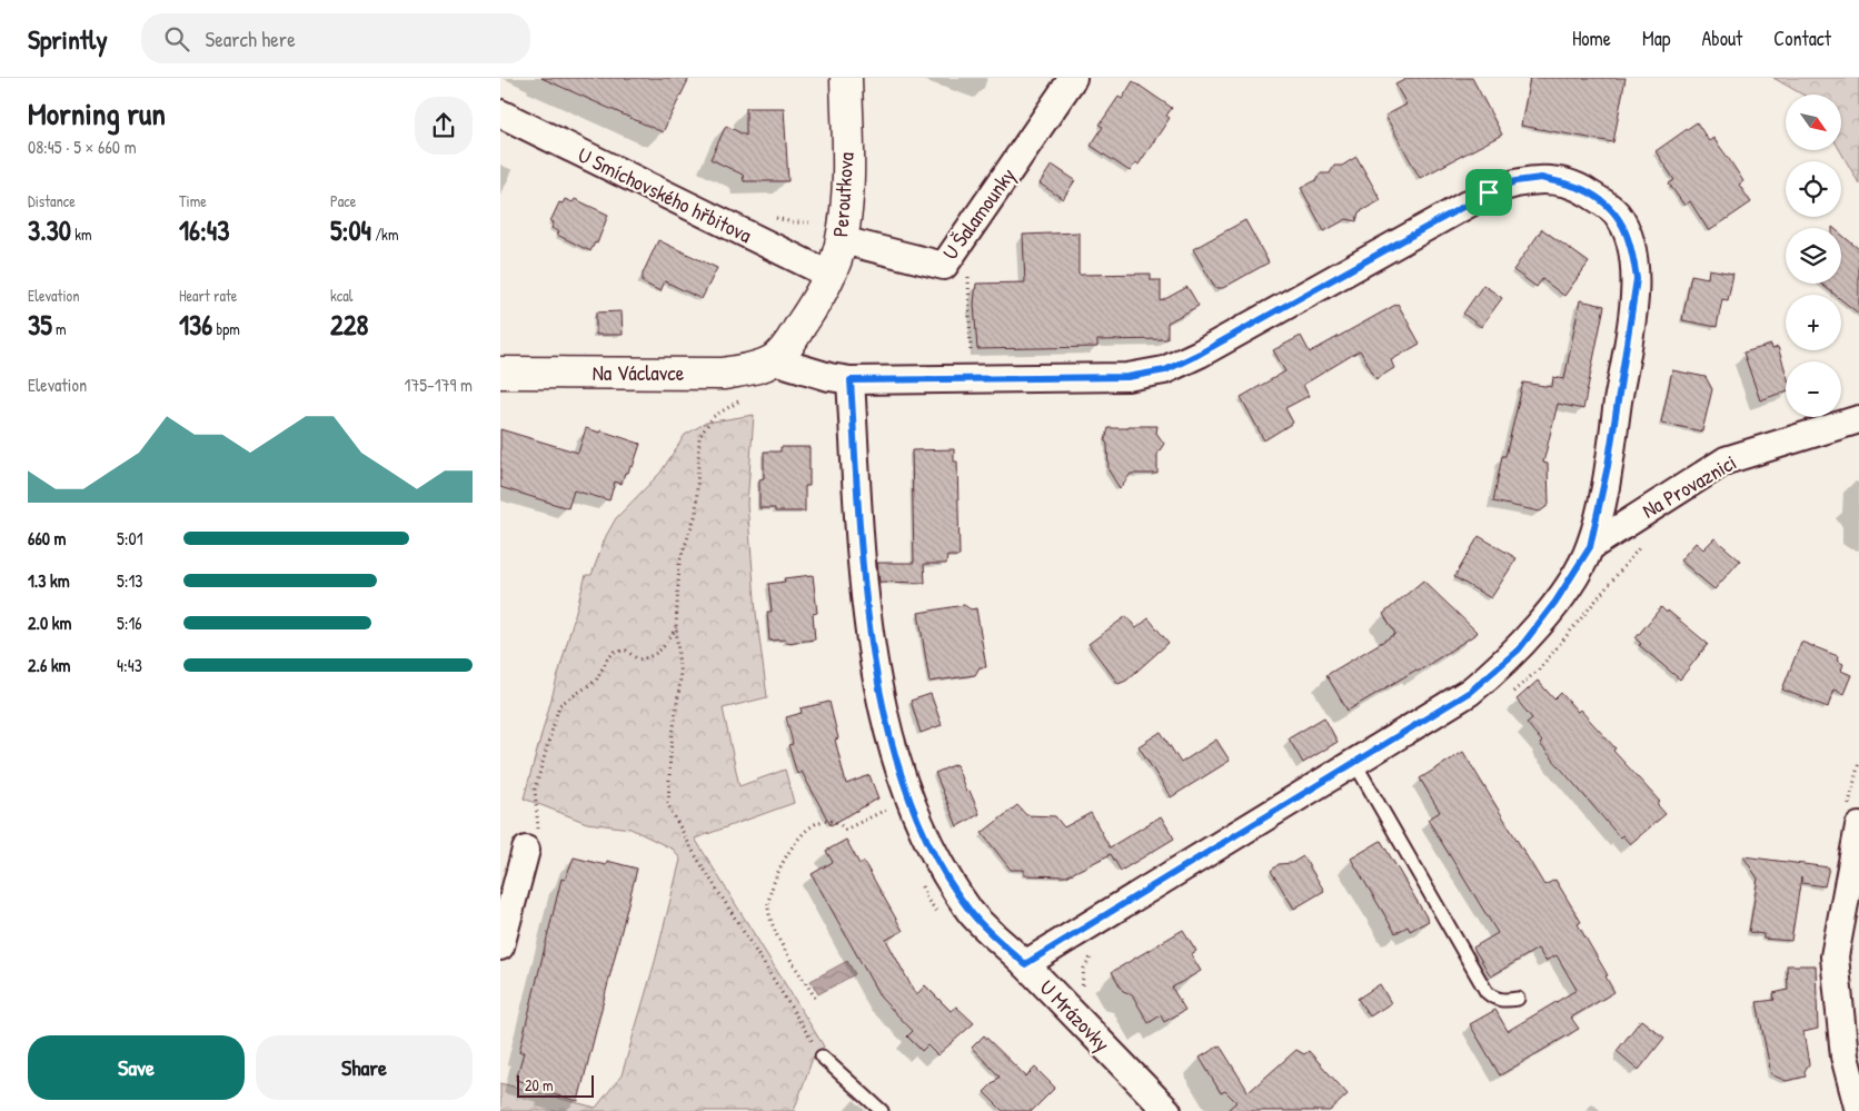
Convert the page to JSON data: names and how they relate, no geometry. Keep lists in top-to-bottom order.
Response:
{
  "streets": {
    "street": [
      "U Smíchovského hřbitova",
      "Peroutkova",
      "U Šalamounky",
      "Na Václavce",
      "Na Provaznici",
      "U Mrázovky"
    ]
  },
  "crossings": [
    ["U Smíchovského hřbitova", "Peroutkova"],
    ["Peroutkova", "U Šalamounky"],
    ["Peroutkova", "Na Václavce"]
  ],
  "scale_bar": "20 m",
  "north": "bottom right",
  "page": {
    "header": "Sprintly",
    "search": "Search here",
    "nav": [
      "Home",
      "Map",
      "About",
      "Contact"
    ],
    "heading": ["Morning run", "08:45 · 5 × 660 m"],
    "map_buttons": ["+", "−"],
    "stats": [
      ["Distance", "3.30 km"],
      ["Time", "16:43"],
      ["Pace", "5:04 /km"],
      ["Elevation", "35 m"],
      ["Heart rate", "136 bpm"],
      ["kcal", "228"]
    ],
    "chart": ["Elevation", "175–179 m"],
    "list": [
      {
        "name": "660 m",
        "note": "5:01"
      },
      {
        "name": "1.3 km",
        "note": "5:13"
      },
      {
        "name": "2.0 km",
        "note": "5:16"
      },
      {
        "name": "2.6 km",
        "note": "4:43"
      }
    ],
    "buttons": ["Save", "Share"],
    "scale": "20 m"
  }
}
